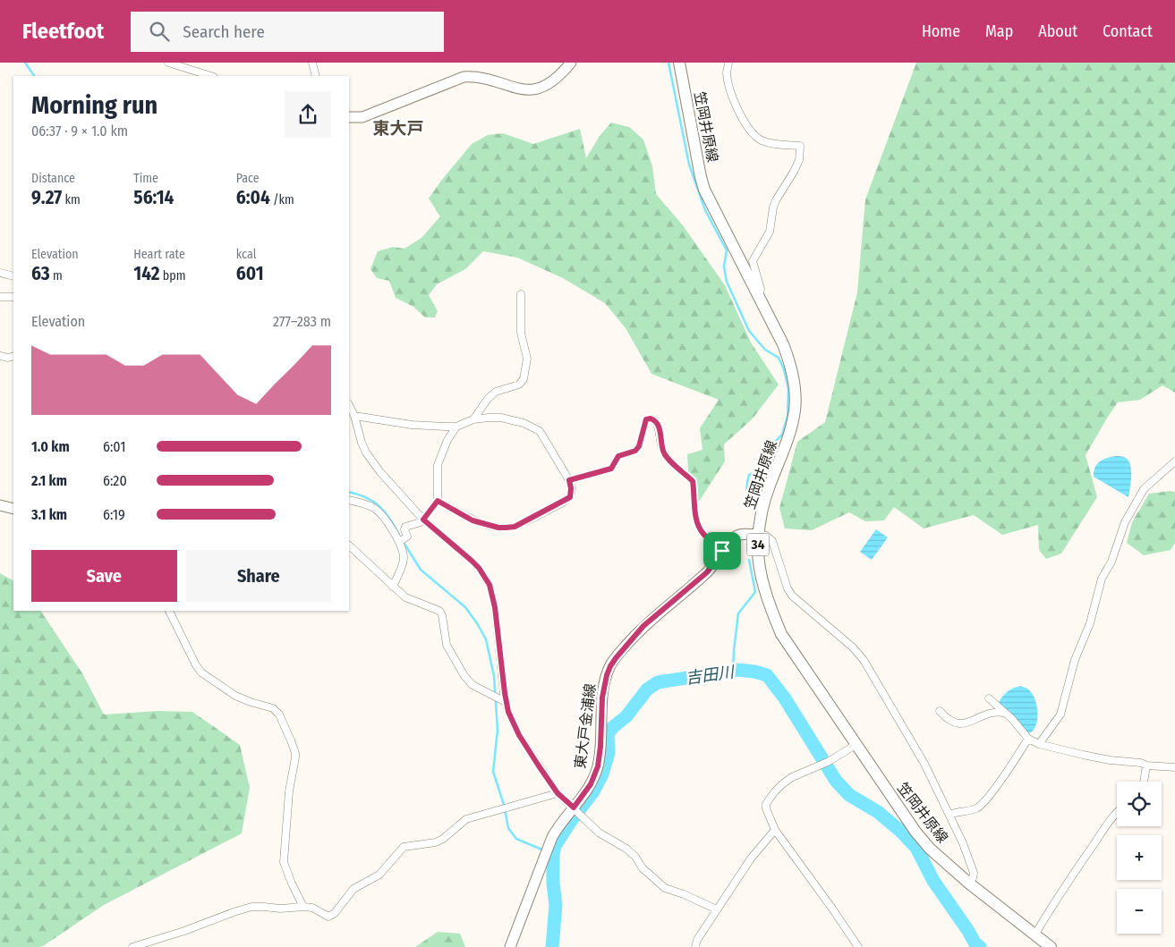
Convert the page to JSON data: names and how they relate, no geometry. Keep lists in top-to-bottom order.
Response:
{
  "streets": {
    "main road": ["笠岡井原線", "34", "東大戸金浦線"]
  },
  "crossings": [
    ["笠岡井原線", "東大戸金浦線"]
  ],
  "districts": ["東大戸"],
  "water": ["吉田川"],
  "page": {
    "header": "Fleetfoot",
    "search": "Search here",
    "nav": [
      "Home",
      "Map",
      "About",
      "Contact"
    ],
    "heading": ["Morning run", "06:37 · 9 × 1.0 km"],
    "stats": [
      ["Distance", "9.27 km"],
      ["Time", "56:14"],
      ["Pace", "6:04 /km"],
      ["Elevation", "63 m"],
      ["Heart rate", "142 bpm"],
      ["kcal", "601"]
    ],
    "chart": ["Elevation", "277–283 m"],
    "list": [
      {
        "name": "1.0 km",
        "note": "6:01"
      },
      {
        "name": "2.1 km",
        "note": "6:20"
      },
      {
        "name": "3.1 km",
        "note": "6:19"
      }
    ],
    "buttons": ["Save", "Share"],
    "map_buttons": ["+", "−"]
  }
}
